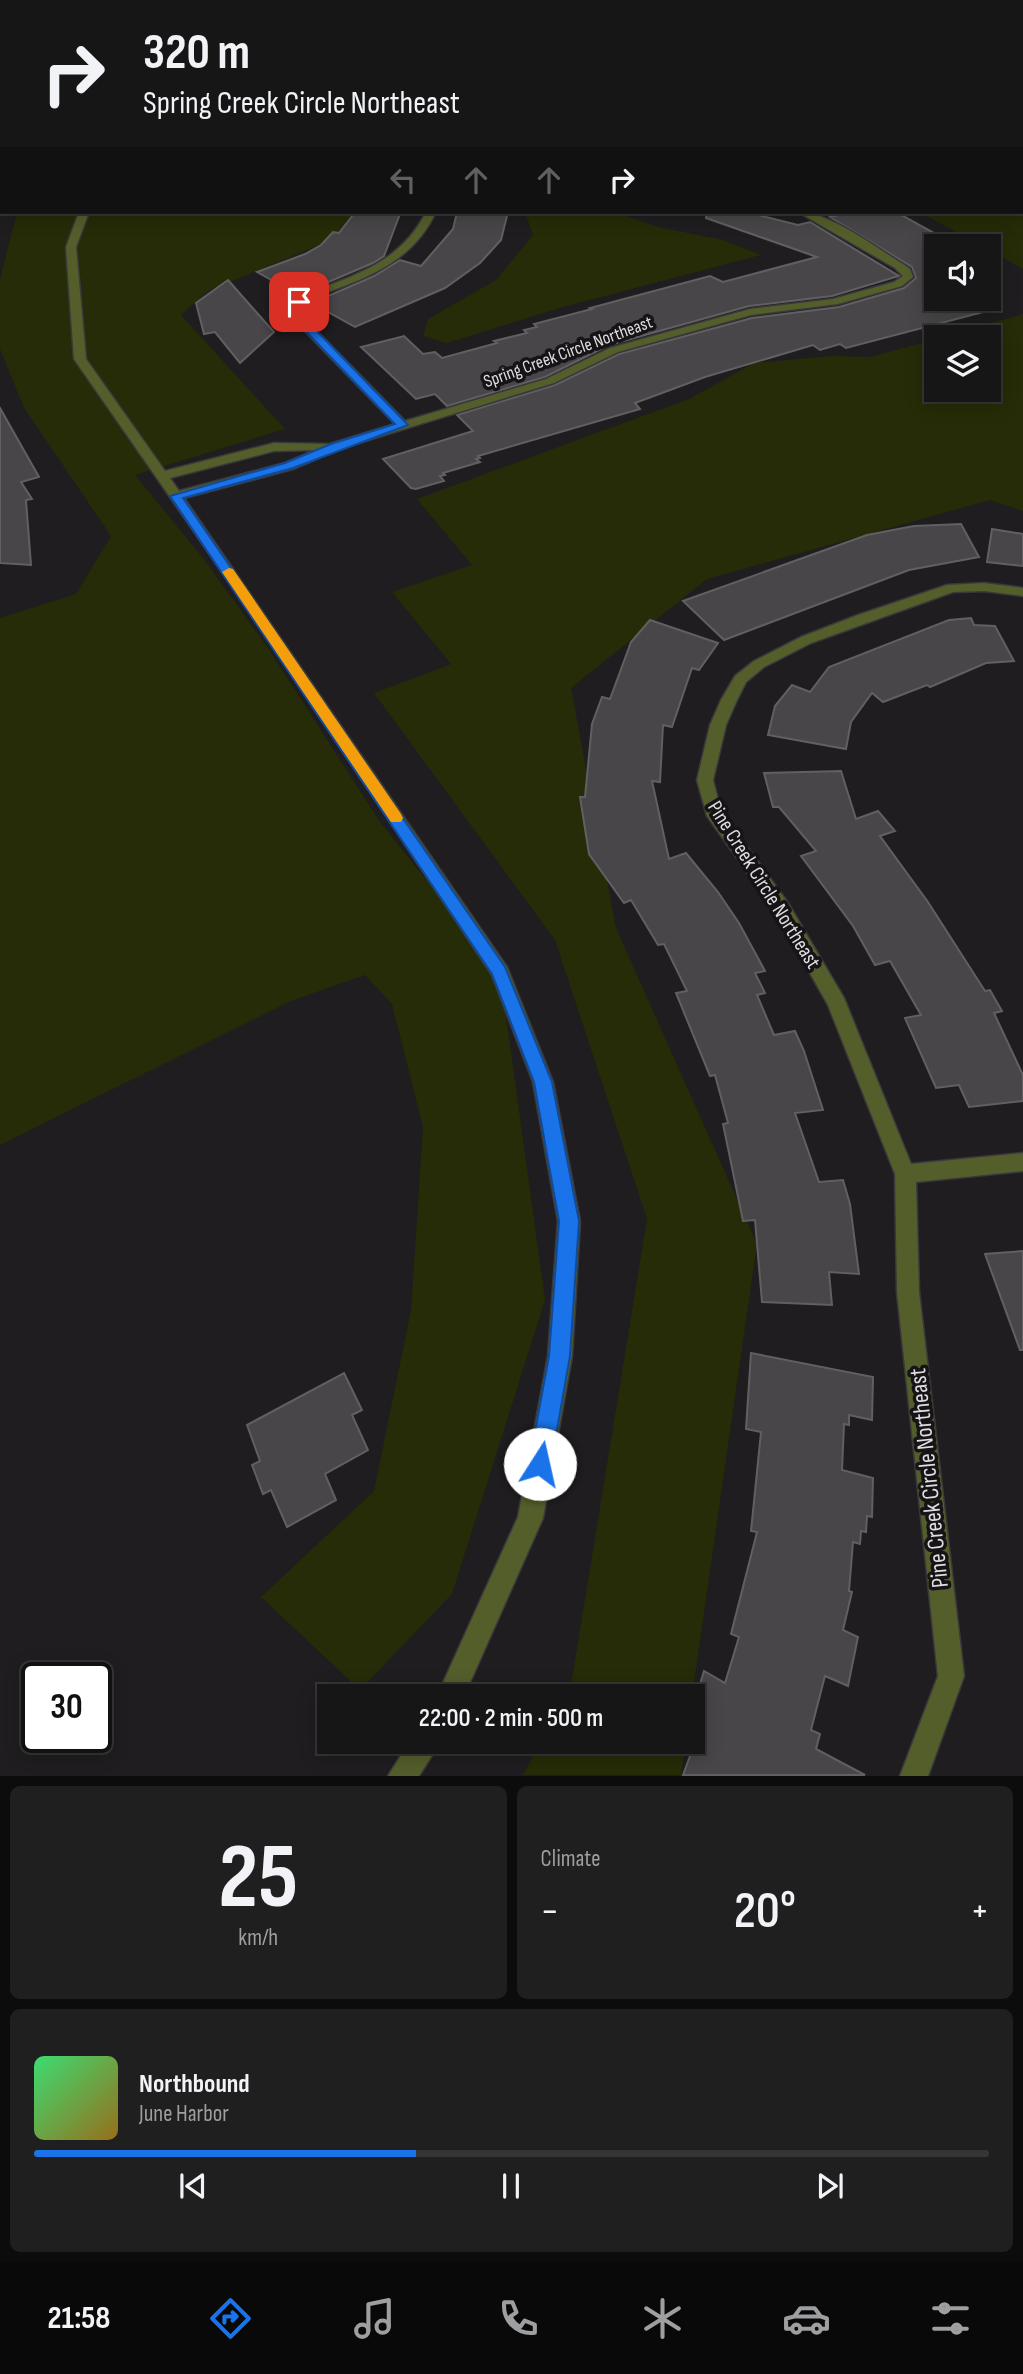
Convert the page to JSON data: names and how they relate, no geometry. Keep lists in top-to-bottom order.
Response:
{
  "streets": {
    "street": ["Spring Creek Circle Northeast", "Pine Creek Circle Northeast"]
  },
  "page": {
    "turn": ["320 m", "Spring Creek Circle Northeast"],
    "limit": "30",
    "trip": "22:00 · 2 min · 500 m",
    "tile": [
      ["25", "km/h"],
      "Climate"
    ],
    "heat": ["−", "20°", "+"],
    "song": ["Northbound", "June Harbor"],
    "tabs": "21:58"
  }
}
